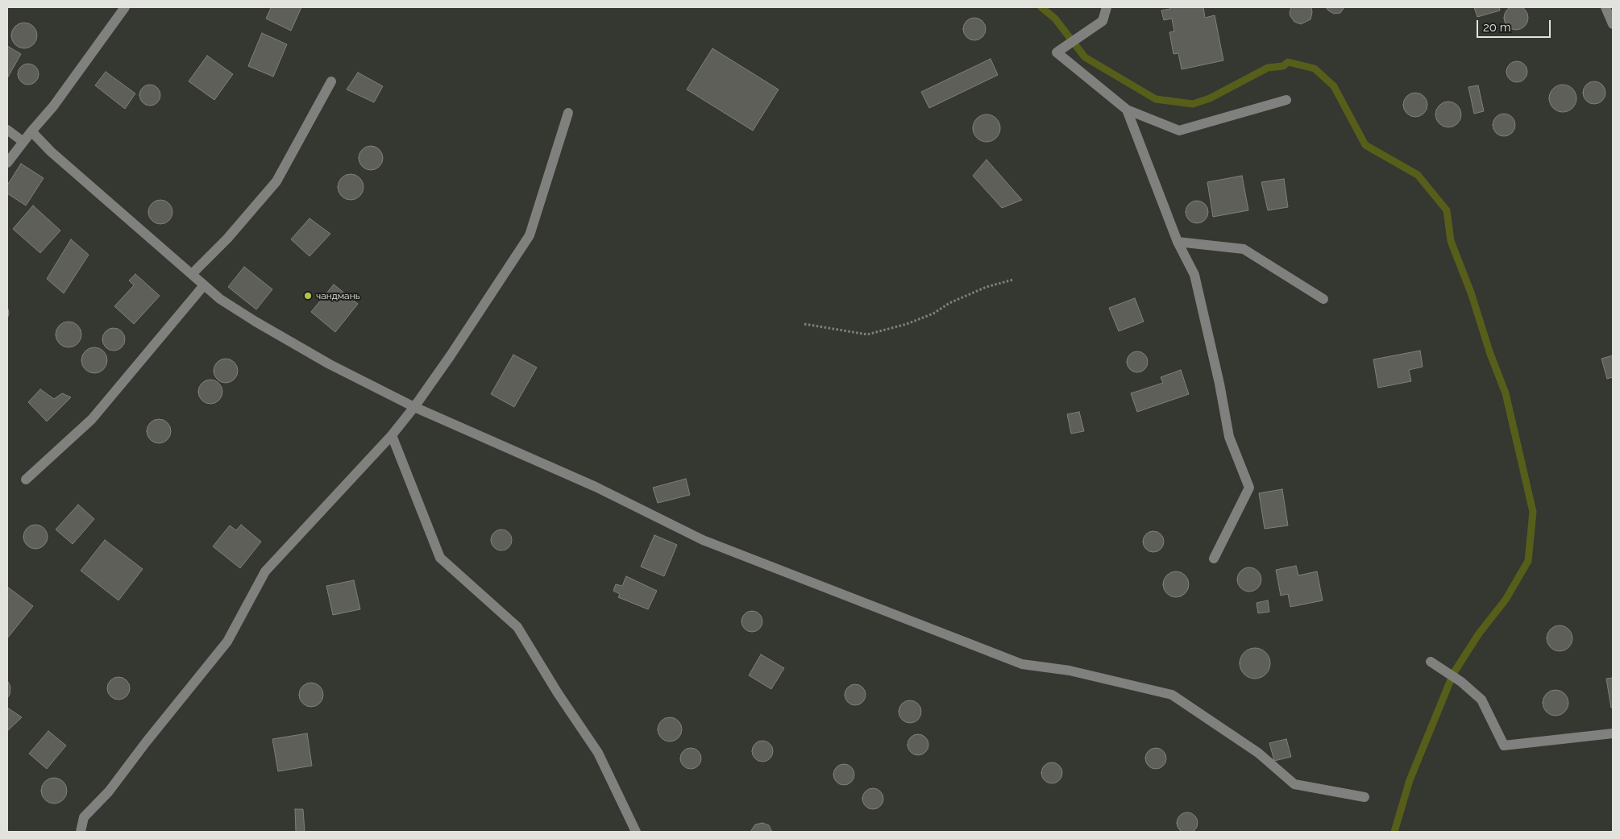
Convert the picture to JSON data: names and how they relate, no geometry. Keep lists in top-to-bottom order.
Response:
{
  "places": ["чандмань"],
  "scale_bar": "20 m"
}
